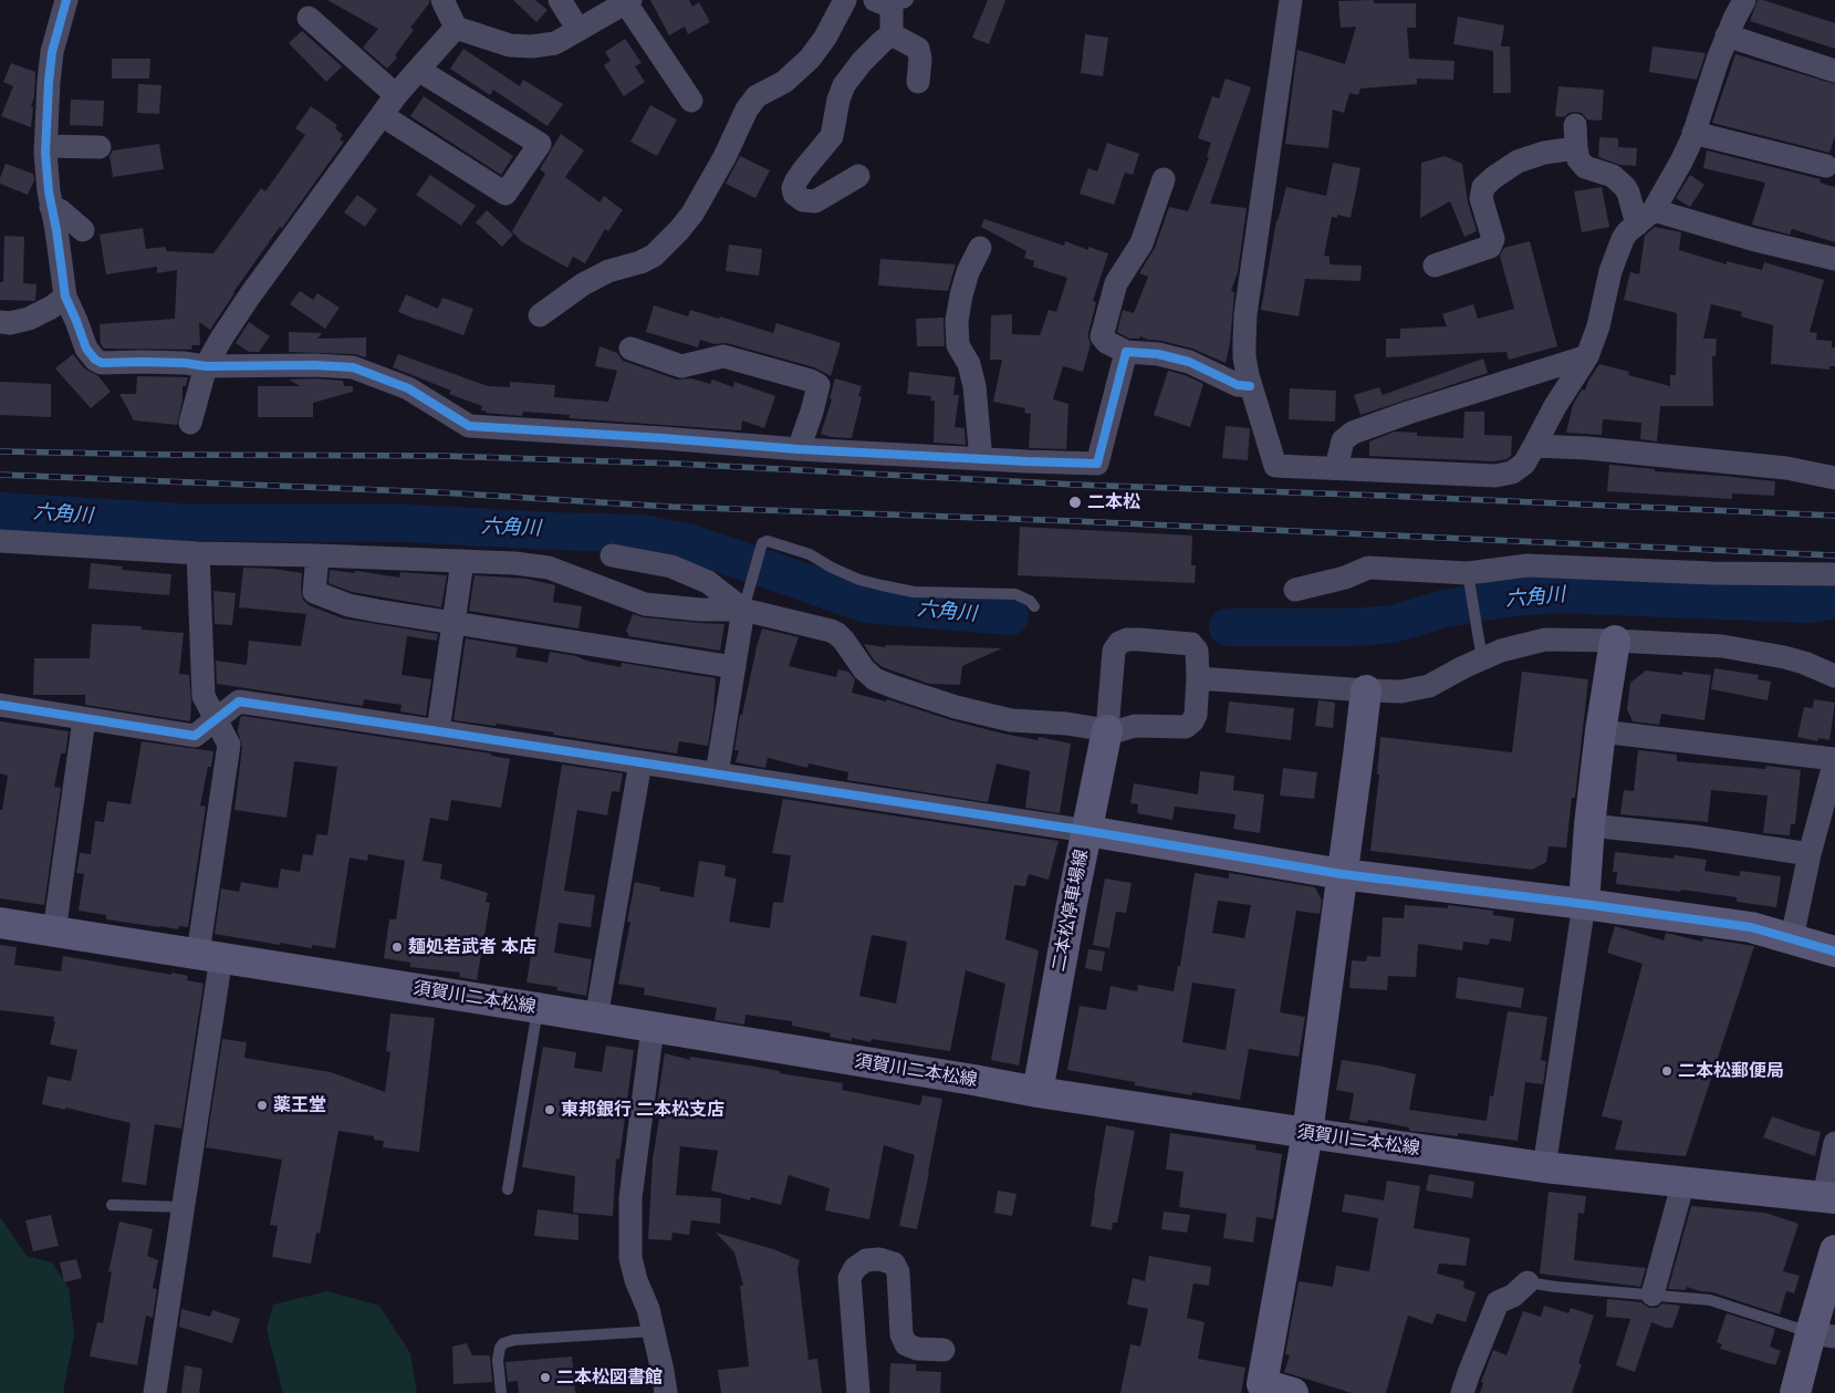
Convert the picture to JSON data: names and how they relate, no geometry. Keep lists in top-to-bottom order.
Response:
{
  "streets": {
    "main road": ["二本松停車場線", "須賀川二本松線"]
  },
  "crossings": [
    ["二本松停車場線", "須賀川二本松線"]
  ],
  "water": ["六角川"],
  "places": [
    "二本松",
    "麺処若武者 本店",
    "二本松郵便局",
    "薬王堂",
    "東邦銀行 二本松支店",
    "二本松図書館"
  ]
}
